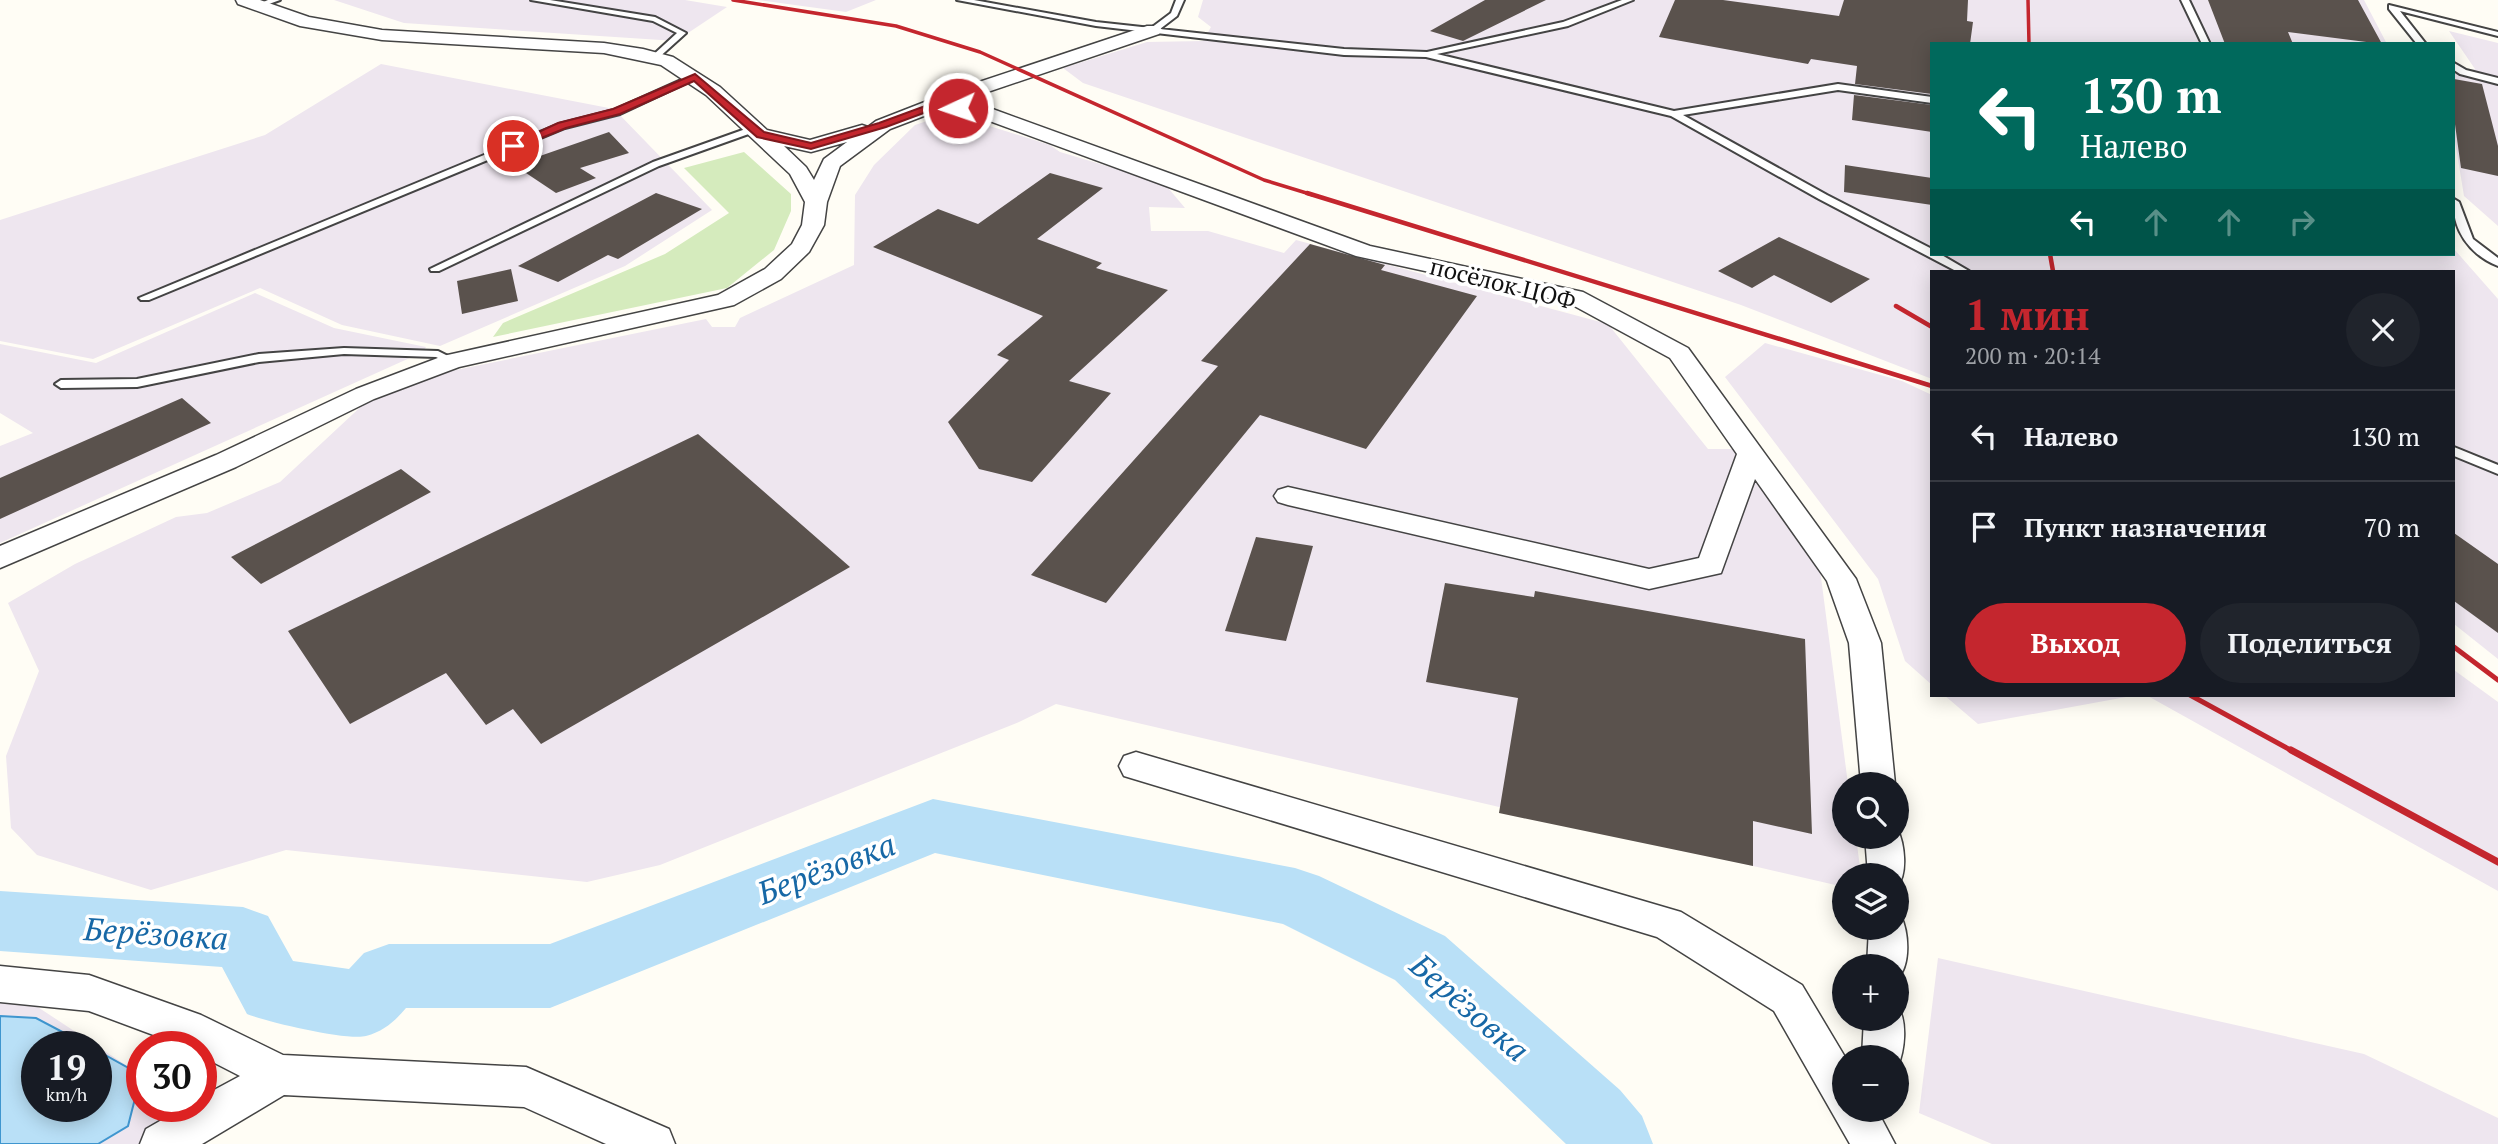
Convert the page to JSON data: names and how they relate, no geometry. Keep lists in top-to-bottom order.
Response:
{
  "streets": {
    "street": ["посёлок ЦОФ"]
  },
  "water": ["Берёзовка"],
  "page": {
    "turn": ["130 m", "Налево"],
    "heading": ["1 мин", "200 m · 20:14"],
    "list": [
      {
        "name": "Налево",
        "value": "130 m"
      },
      {
        "name": "Пункт назначения",
        "value": "70 m"
      }
    ],
    "buttons": ["Выход", "Поделиться"],
    "map_buttons": ["+", "−"],
    "speed": "19 km/h",
    "limit": "30"
  }
}
